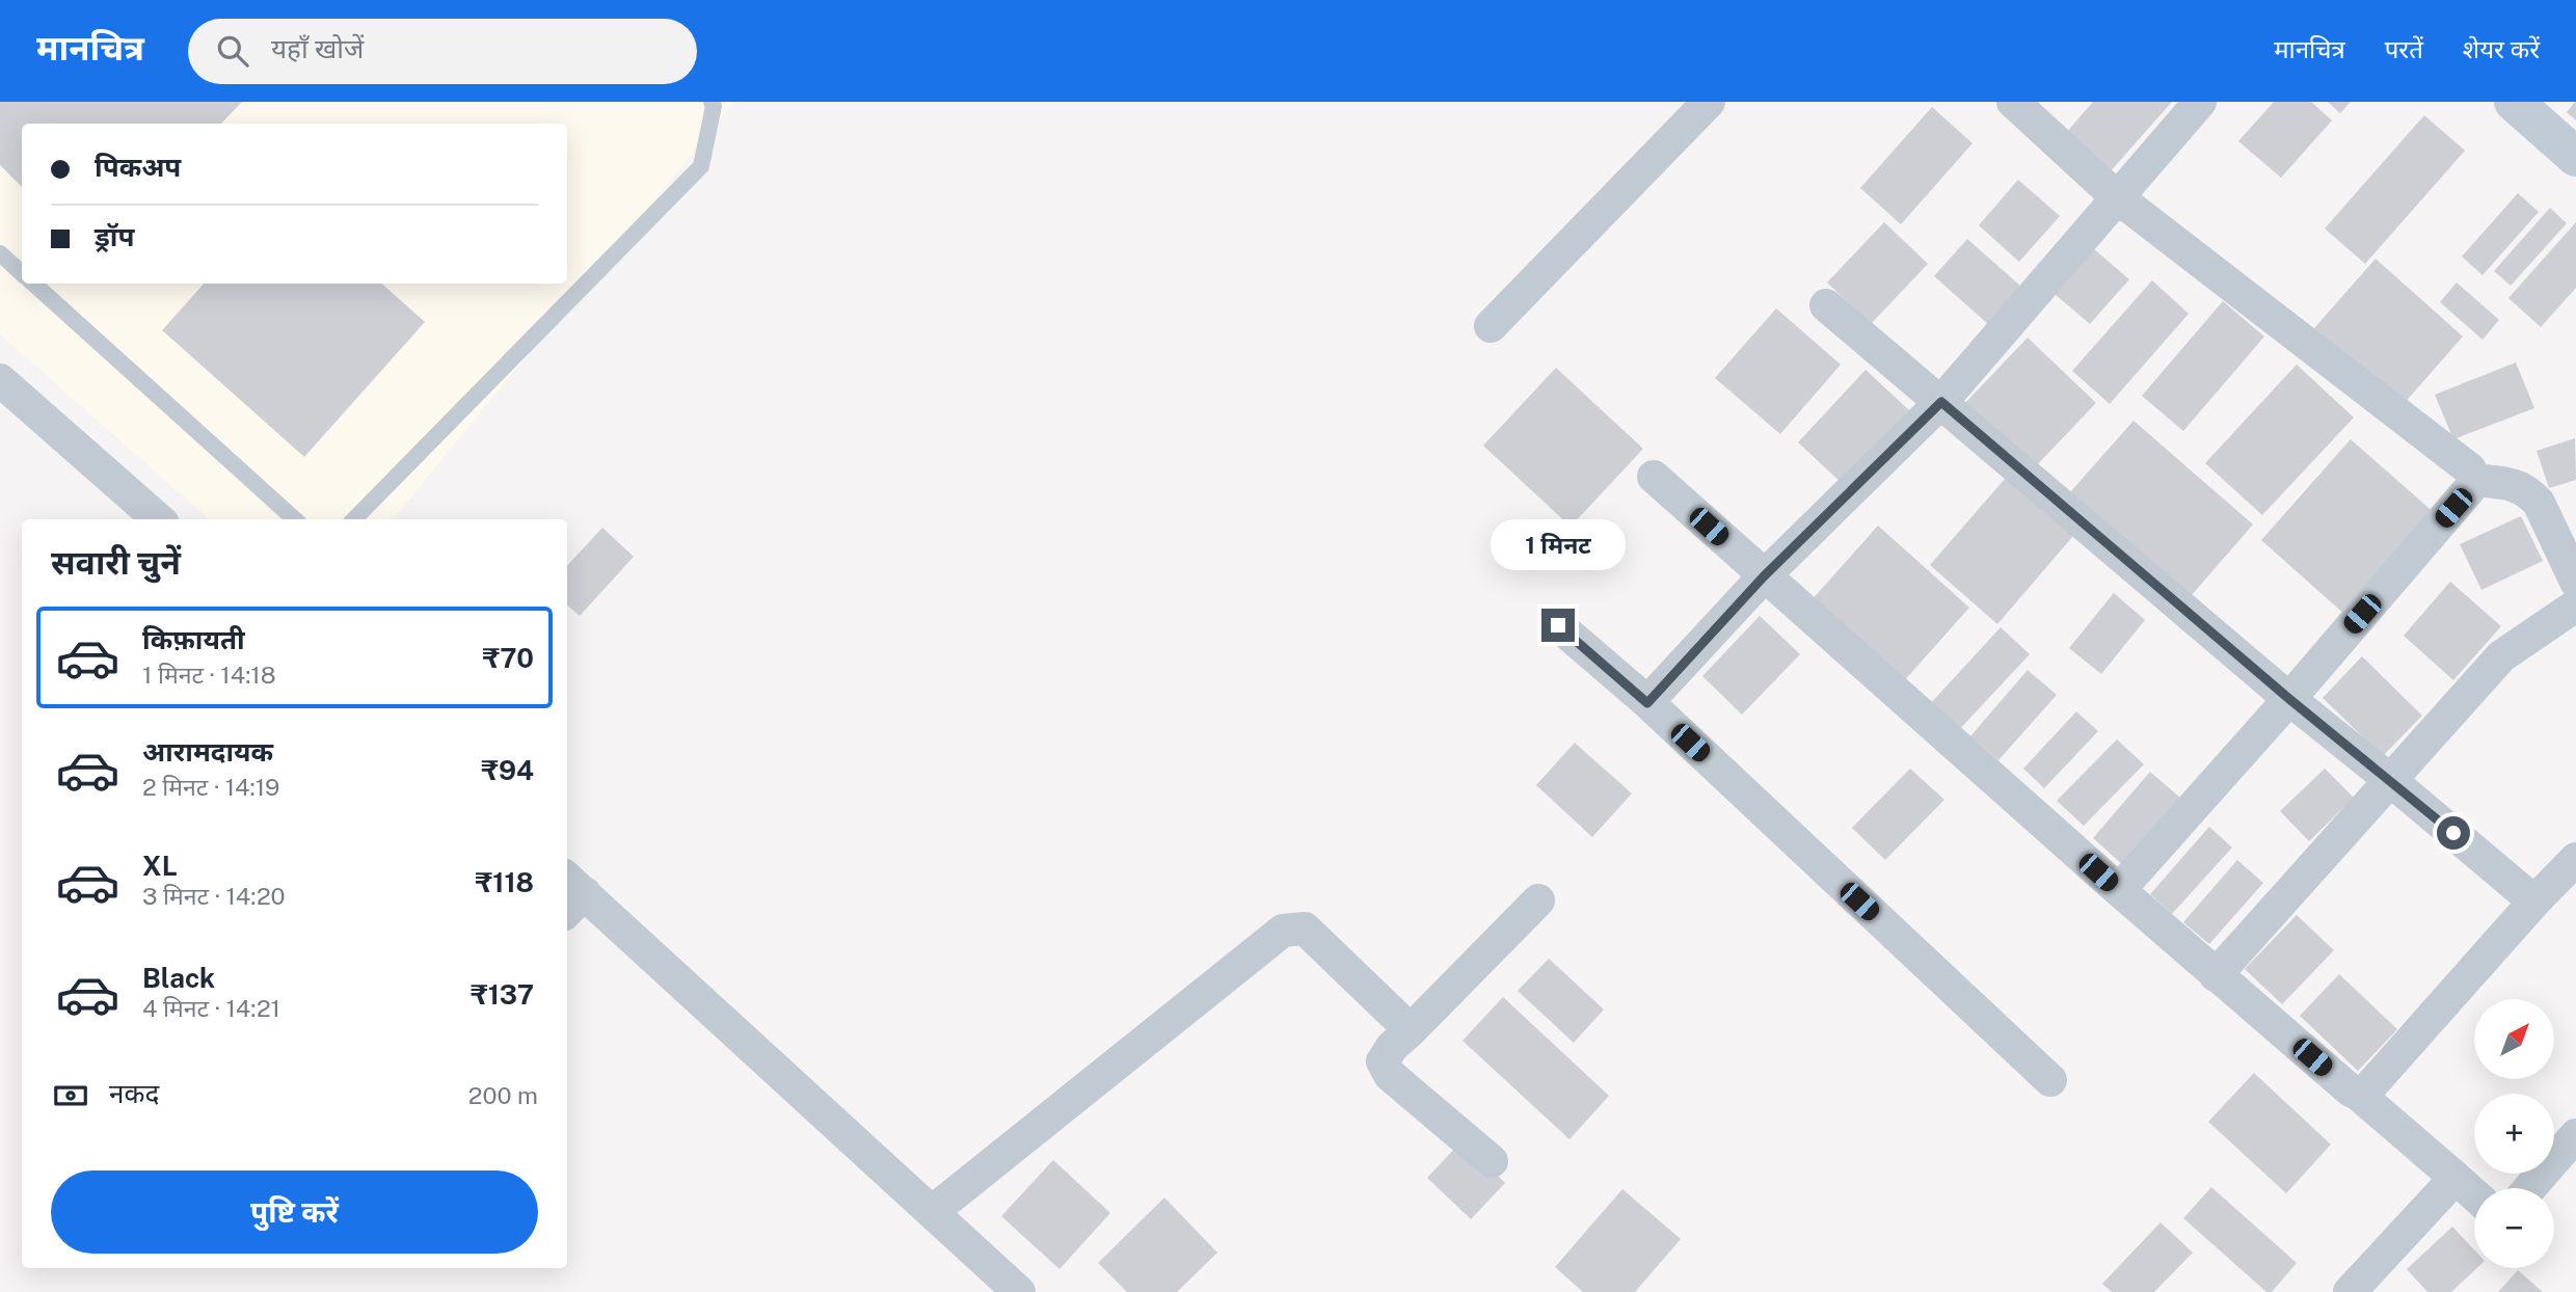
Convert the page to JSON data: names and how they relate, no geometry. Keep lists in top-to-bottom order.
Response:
{
  "north": "top right",
  "page": {
    "header": "मानचित्र",
    "search": "यहाँ खोजें",
    "nav": ["मानचित्र", "परतें", "शेयर करें"],
    "banner": ["पिकअप", "ड्रॉप"],
    "bubble": "1 मिनट",
    "heading": "सवारी चुनें",
    "list": [
      {
        "name": "किफ़ायती",
        "note": "1 मिनट · 14:18",
        "value": "₹70"
      },
      {
        "name": "आरामदायक",
        "note": "2 मिनट · 14:19",
        "value": "₹94"
      },
      {
        "name": "XL",
        "note": "3 मिनट · 14:20",
        "value": "₹118"
      },
      {
        "name": "Black",
        "note": "4 मिनट · 14:21",
        "value": "₹137"
      }
    ],
    "map_buttons": ["+", "−"],
    "pay": ["नकद", "200 m"],
    "buttons": "पुष्टि करें"
  }
}
